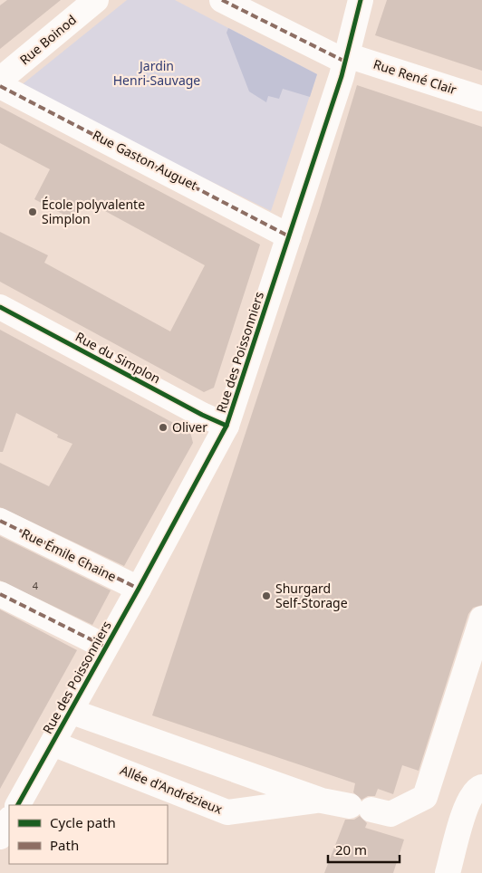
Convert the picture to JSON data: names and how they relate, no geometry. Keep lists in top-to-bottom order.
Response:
{
  "streets": {
    "street": [
      "Rue Boinod",
      "Rue René Clair",
      "Rue Gaston Auguet",
      "Rue des Poissonniers",
      "Rue du Simplon",
      "Rue Émile Chaine",
      "Allée d'Andrézieux"
    ]
  },
  "crossings": [
    ["Rue René Clair", "Rue des Poissonniers"],
    ["Rue Gaston Auguet", "Rue des Poissonniers"],
    ["Rue des Poissonniers", "Rue du Simplon"],
    ["Rue des Poissonniers", "Rue Émile Chaine"],
    ["Rue des Poissonniers", "Allée d'Andrézieux"]
  ],
  "parks": ["Jardin Henri-Sauvage"],
  "places": ["École polyvalente Simplon", "Oliver", "Shurgard Self-Storage"],
  "house_numbers": ["4"],
  "legend": ["Cycle path", "Path"],
  "scale_bar": "20 m"
}
